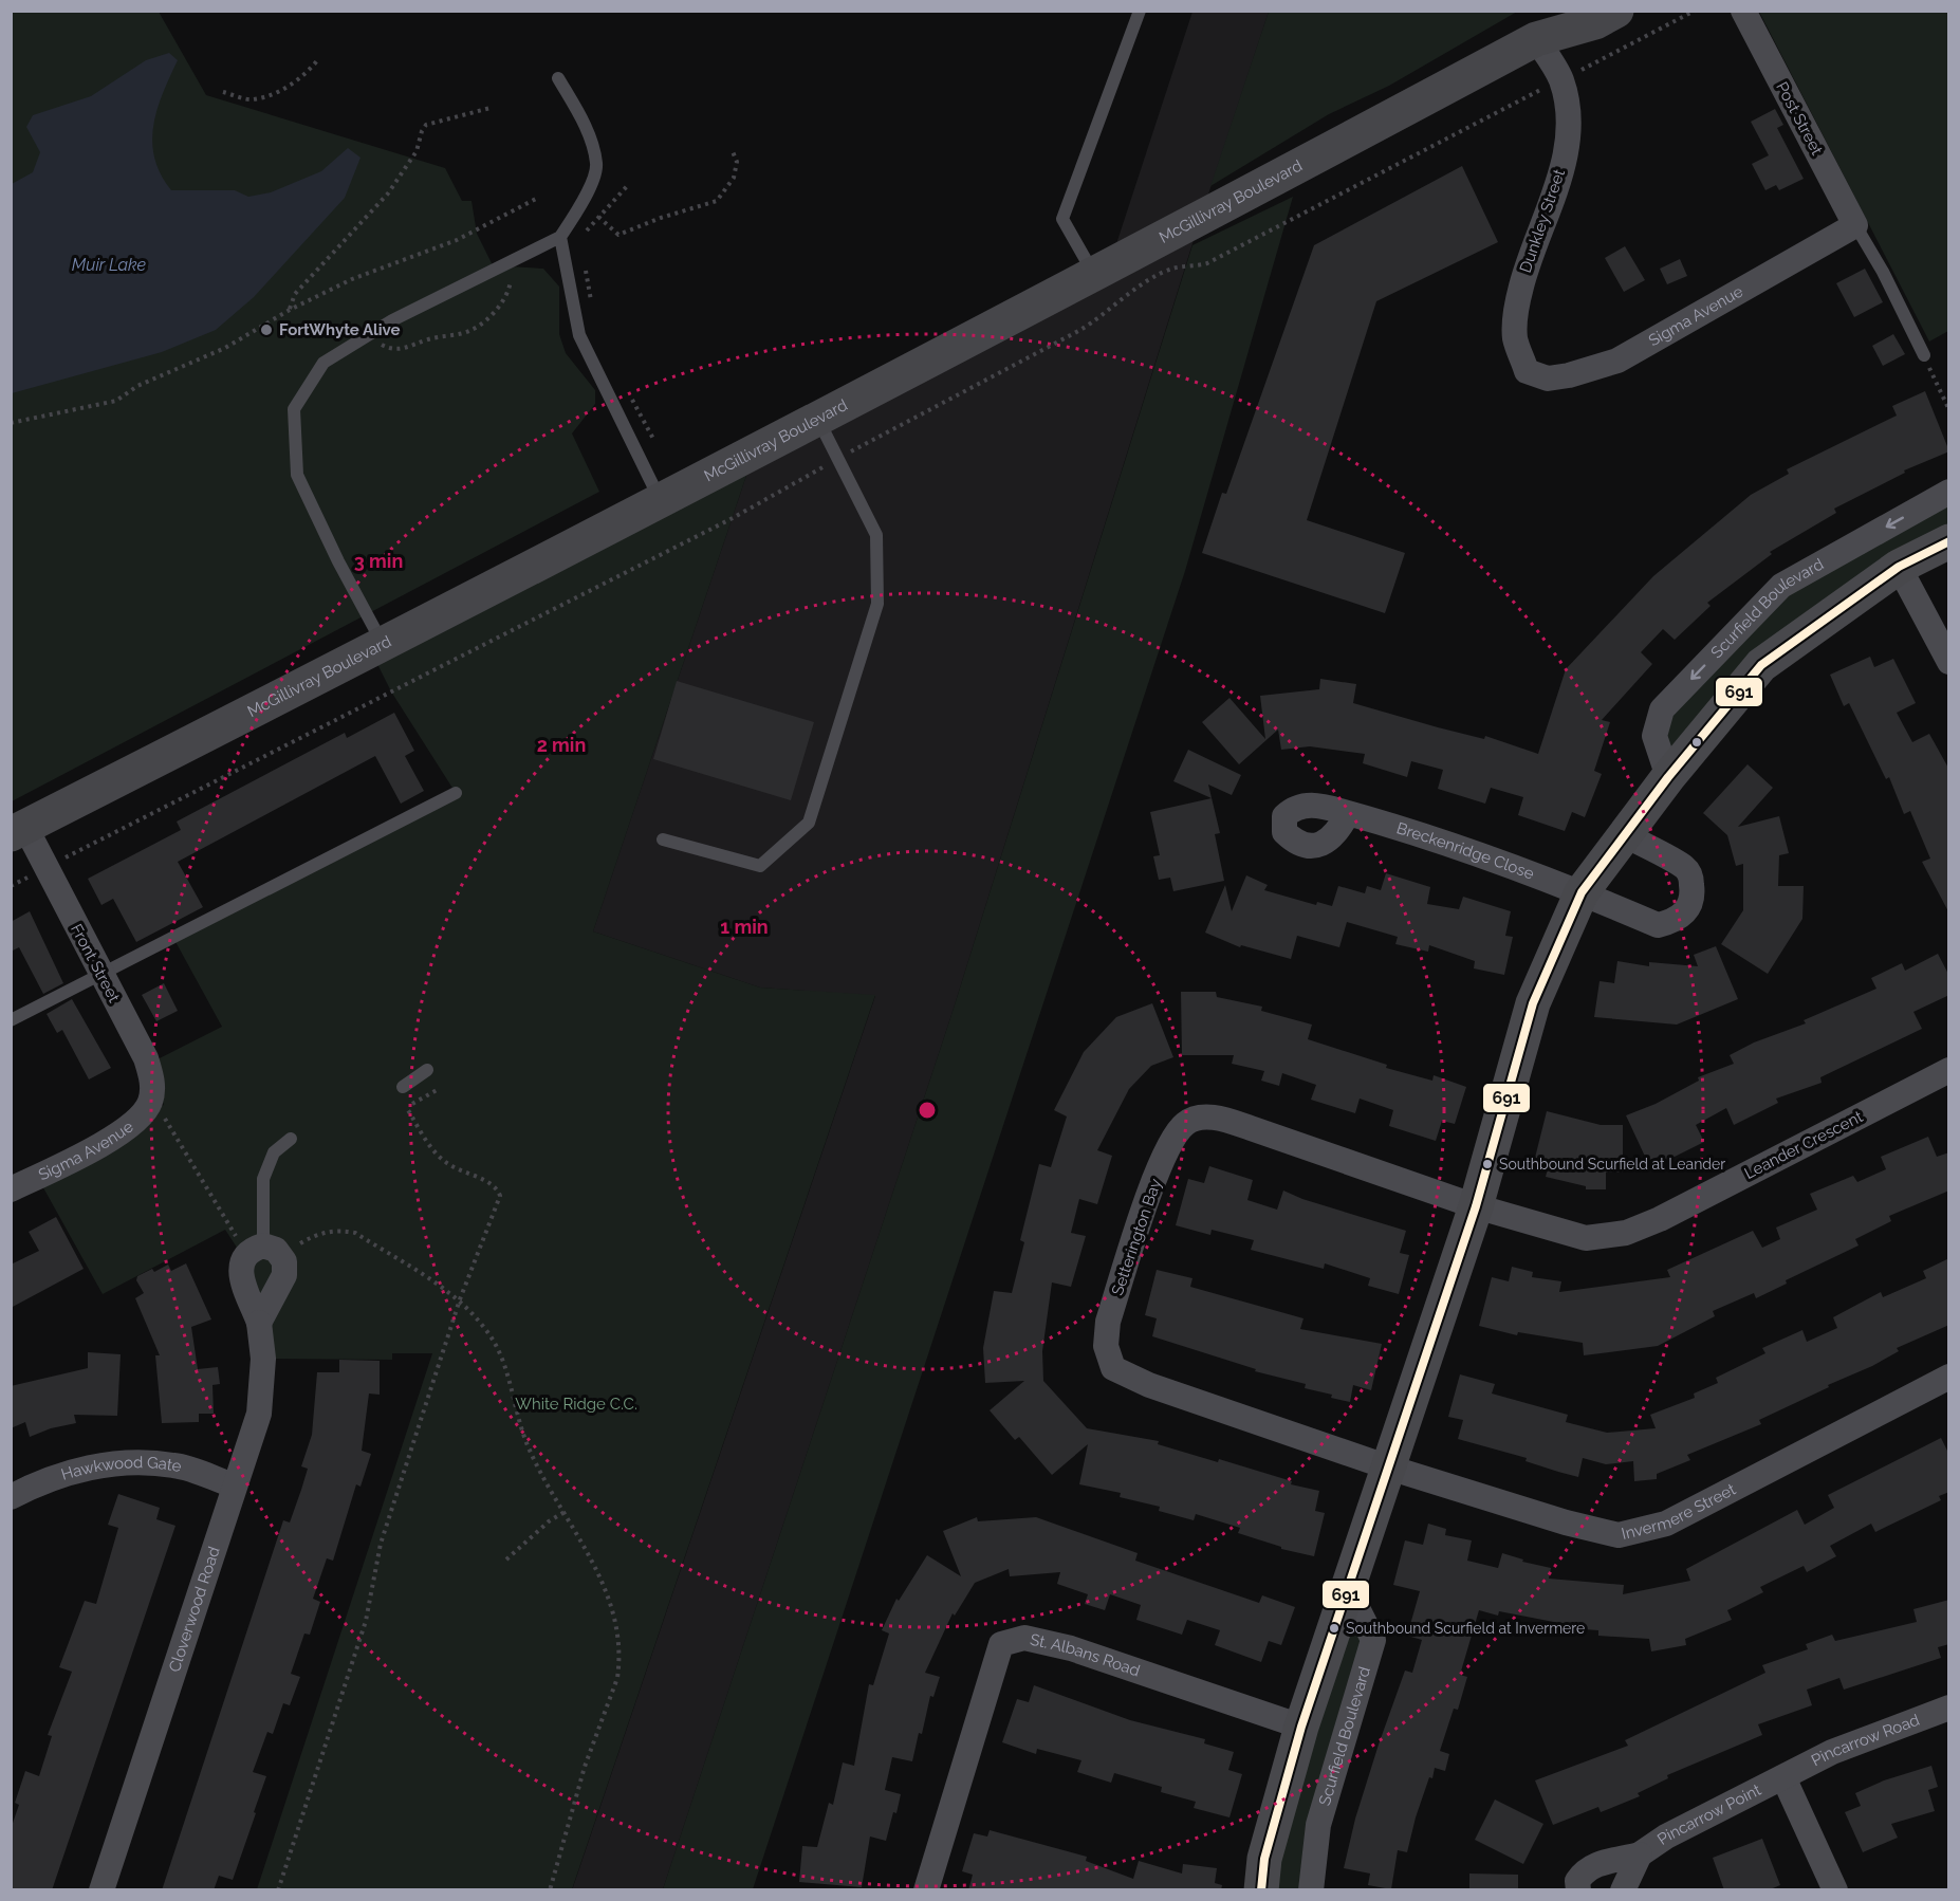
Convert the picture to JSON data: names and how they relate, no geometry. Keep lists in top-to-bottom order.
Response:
{
  "streets": {
    "main road": ["McGillivray Boulevard"],
    "street": [
      "Post Street",
      "Dunkley Street",
      "Sigma Avenue",
      "Scurfield Boulevard",
      "Breckenridge Close",
      "Front Street",
      "Leander Crescent",
      "Setterington Bay",
      "Hawkwood Gate",
      "Invermere Street",
      "Cloverwood Road",
      "St. Albans Road",
      "Pincarrow Road",
      "Pincarrow Point"
    ]
  },
  "crossings": [
    ["Post Street", "Sigma Avenue"],
    ["McGillivray Boulevard", "Dunkley Street"],
    ["McGillivray Boulevard", "Front Street"],
    ["Dunkley Street", "Sigma Avenue"],
    ["Sigma Avenue", "Front Street"],
    ["Leander Crescent", "Setterington Bay"],
    ["Setterington Bay", "Invermere Street"],
    ["Hawkwood Gate", "Cloverwood Road"],
    ["Pincarrow Road", "Pincarrow Point"]
  ],
  "water": ["Muir Lake"],
  "parks": ["White Ridge C.C."],
  "places": ["FortWhyte Alive", "Southbound Scurfield at Leander", "Southbound Scurfield at Invermere"],
  "lines": ["transit line 691"],
  "rings": ["3 min", "2 min", "1 min"]
}
